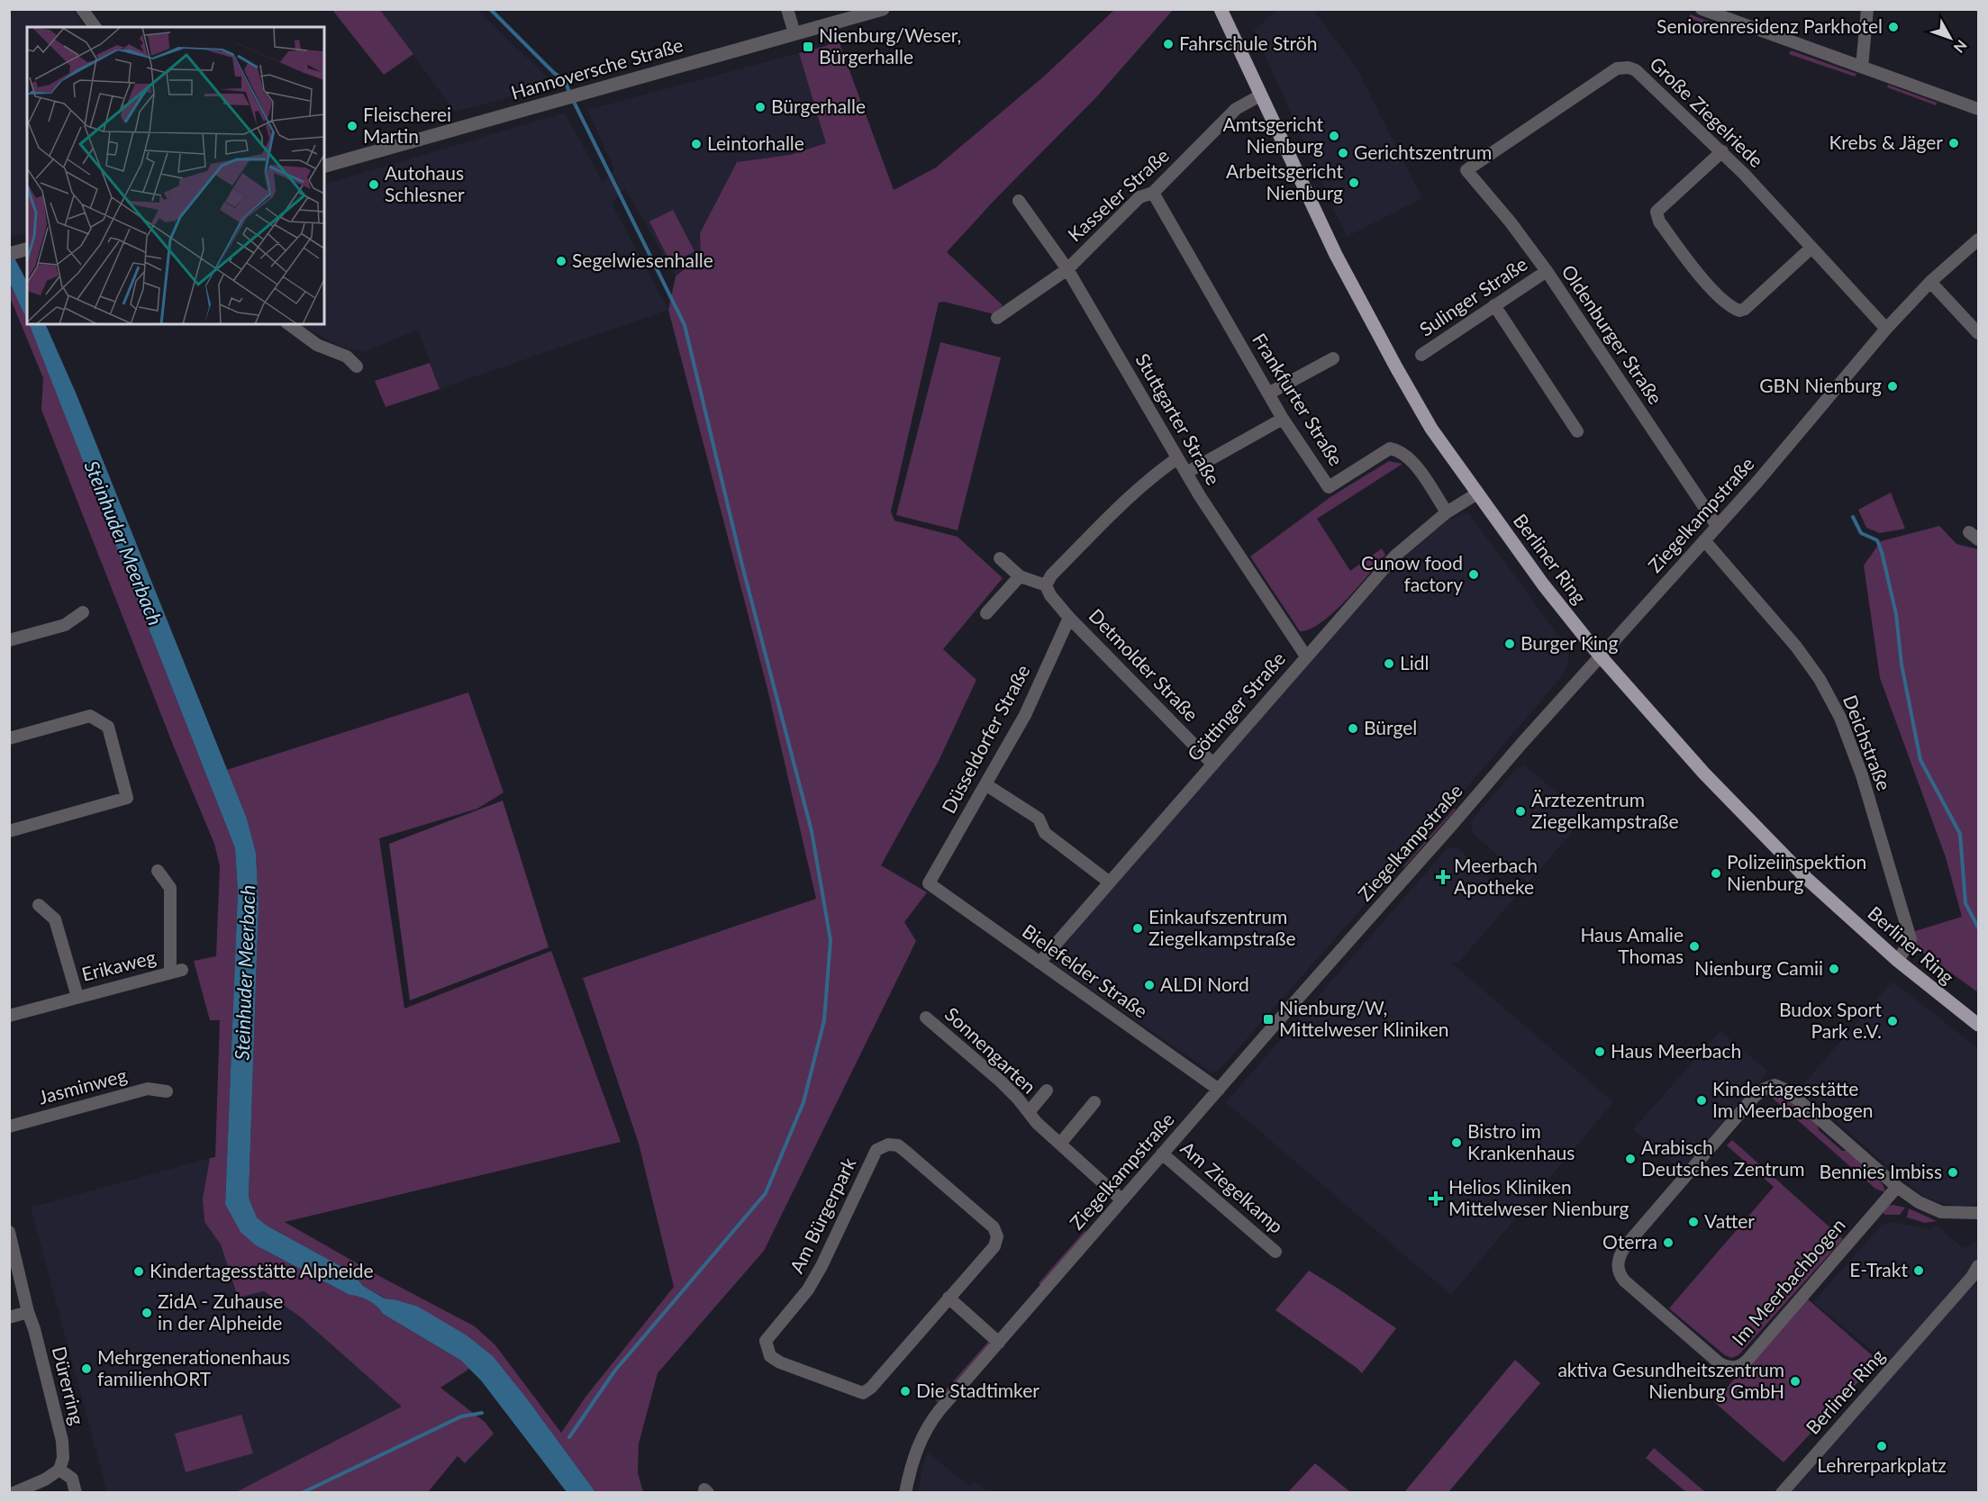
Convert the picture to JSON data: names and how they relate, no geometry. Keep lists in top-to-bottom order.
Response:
{
  "streets": {
    "main road": ["Berliner Ring"],
    "street": [
      "Hannoversche Straße",
      "Große Ziegelriede",
      "Kasseler Straße",
      "Sulinger Straße",
      "Oldenburger Straße",
      "Frankfurter Straße",
      "Stuttgarter Straße",
      "Ziegelkampstraße",
      "Detmolder Straße",
      "Göttinger Straße",
      "Düsseldorfer Straße",
      "Deichstraße",
      "Erikaweg",
      "Bielefelder Straße",
      "Sonnengarten",
      "Jasminweg",
      "Am Ziegelkamp",
      "Am Bürgerpark",
      "Im Meerbachbogen",
      "Dürerring"
    ]
  },
  "crossings": [
    ["Große Ziegelriede", "Oldenburger Straße"],
    ["Große Ziegelriede", "Ziegelkampstraße"],
    ["Kasseler Straße", "Frankfurter Straße"],
    ["Kasseler Straße", "Stuttgarter Straße"],
    ["Kasseler Straße", "Berliner Ring"],
    ["Sulinger Straße", "Oldenburger Straße"],
    ["Oldenburger Straße", "Ziegelkampstraße"],
    ["Frankfurter Straße", "Göttinger Straße"],
    ["Stuttgarter Straße", "Göttinger Straße"],
    ["Ziegelkampstraße", "Berliner Ring"],
    ["Ziegelkampstraße", "Deichstraße"],
    ["Ziegelkampstraße", "Bielefelder Straße"],
    ["Ziegelkampstraße", "Sonnengarten"],
    ["Ziegelkampstraße", "Am Ziegelkamp"],
    ["Berliner Ring", "Göttinger Straße"],
    ["Berliner Ring", "Deichstraße"],
    ["Detmolder Straße", "Göttinger Straße"],
    ["Detmolder Straße", "Düsseldorfer Straße"],
    ["Göttinger Straße", "Bielefelder Straße"],
    ["Düsseldorfer Straße", "Bielefelder Straße"]
  ],
  "water": ["Steinhuder Meerbach"],
  "places": {
    "other": [
      "Seniorenresidenz Parkhotel",
      "Fahrschule Ströh",
      "Bürgerhalle",
      "Fleischerei Martin",
      "Amtsgericht Nienburg",
      "Krebs & Jäger",
      "Leintorhalle",
      "Gerichtszentrum",
      "Arbeitsgericht Nienburg",
      "Autohaus Schlesner",
      "Segelwiesenhalle",
      "GBN Nienburg",
      "Cunow food factory",
      "Burger King",
      "Lidl",
      "Bürgel",
      "Ärztezentrum Ziegelkampstraße",
      "Polizeiinspektion Nienburg",
      "Einkaufszentrum Ziegelkampstraße",
      "Haus Amalie Thomas",
      "Nienburg Camii",
      "ALDI Nord",
      "Budox Sport Park e.V.",
      "Haus Meerbach",
      "Kindertagesstätte Im Meerbachbogen",
      "Bistro im Krankenhaus",
      "Arabisch Deutsches Zentrum",
      "Bennies Imbiss",
      "Vatter",
      "Oterra",
      "E-Trakt",
      "Kindertagesstätte Alpheide",
      "ZidA - Zuhause in der Alpheide",
      "Mehrgenerationenhaus familienhORT",
      "aktiva Gesundheitszentrum Nienburg GmbH",
      "Die Stadtimker",
      "Lehrerparkplatz"
    ],
    "transit": ["Nienburg/Weser, Bürgerhalle", "Nienburg/W, Mittelweser Kliniken"],
    "health": ["Meerbach Apotheke", "Helios Kliniken Mittelweser Nienburg"]
  },
  "north": "bottom right"
}
